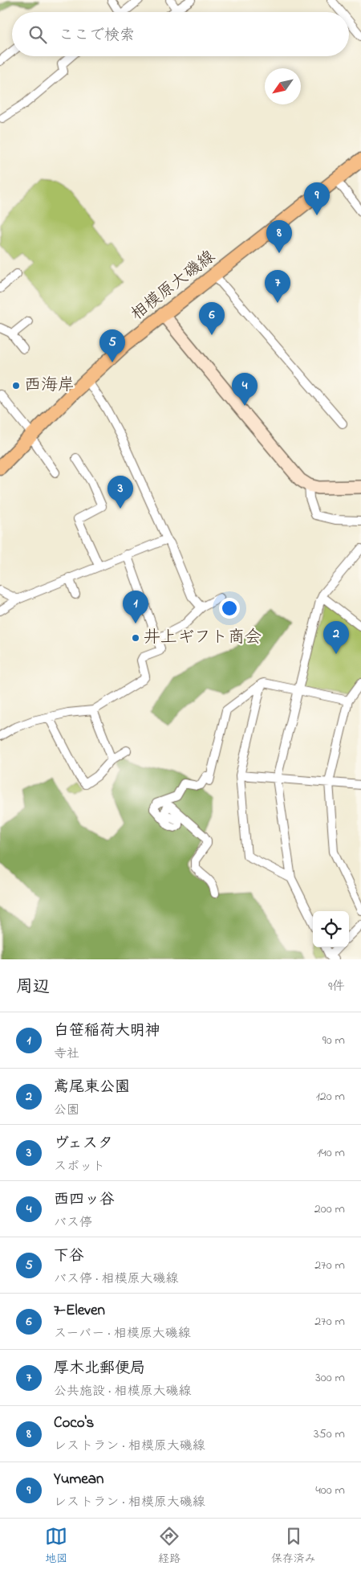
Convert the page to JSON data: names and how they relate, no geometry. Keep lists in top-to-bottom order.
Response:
{
  "streets": {
    "main road": ["相模原大磯線"]
  },
  "places": ["西海岸", "井上ギフト商会"],
  "north": "bottom left",
  "page": {
    "search": "ここで検索",
    "pins": [
      "9",
      "8",
      "7",
      "6",
      "5",
      "4",
      "3",
      "1",
      "2"
    ],
    "heading": ["周辺", "9件"],
    "list": [
      {
        "mark": "1",
        "name": "白笹稲荷大明神",
        "note": "寺社",
        "value": "90 m"
      },
      {
        "mark": "2",
        "name": "鳶尾東公園",
        "note": "公園",
        "value": "120 m"
      },
      {
        "mark": "3",
        "name": "ヴェスタ",
        "note": "スポット",
        "value": "140 m"
      },
      {
        "mark": "4",
        "name": "西四ッ谷",
        "note": "バス停",
        "value": "200 m"
      },
      {
        "mark": "5",
        "name": "下谷",
        "note": "バス停 · 相模原大磯線",
        "value": "270 m"
      },
      {
        "mark": "6",
        "name": "7-Eleven",
        "note": "スーパー · 相模原大磯線",
        "value": "270 m"
      },
      {
        "mark": "7",
        "name": "厚木北郵便局",
        "note": "公共施設 · 相模原大磯線",
        "value": "300 m"
      },
      {
        "mark": "8",
        "name": "Coco's",
        "note": "レストラン · 相模原大磯線",
        "value": "350 m"
      },
      {
        "mark": "9",
        "name": "Yumean",
        "note": "レストラン · 相模原大磯線",
        "value": "400 m"
      }
    ],
    "nav": ["地図", "経路", "保存済み"]
  }
}
